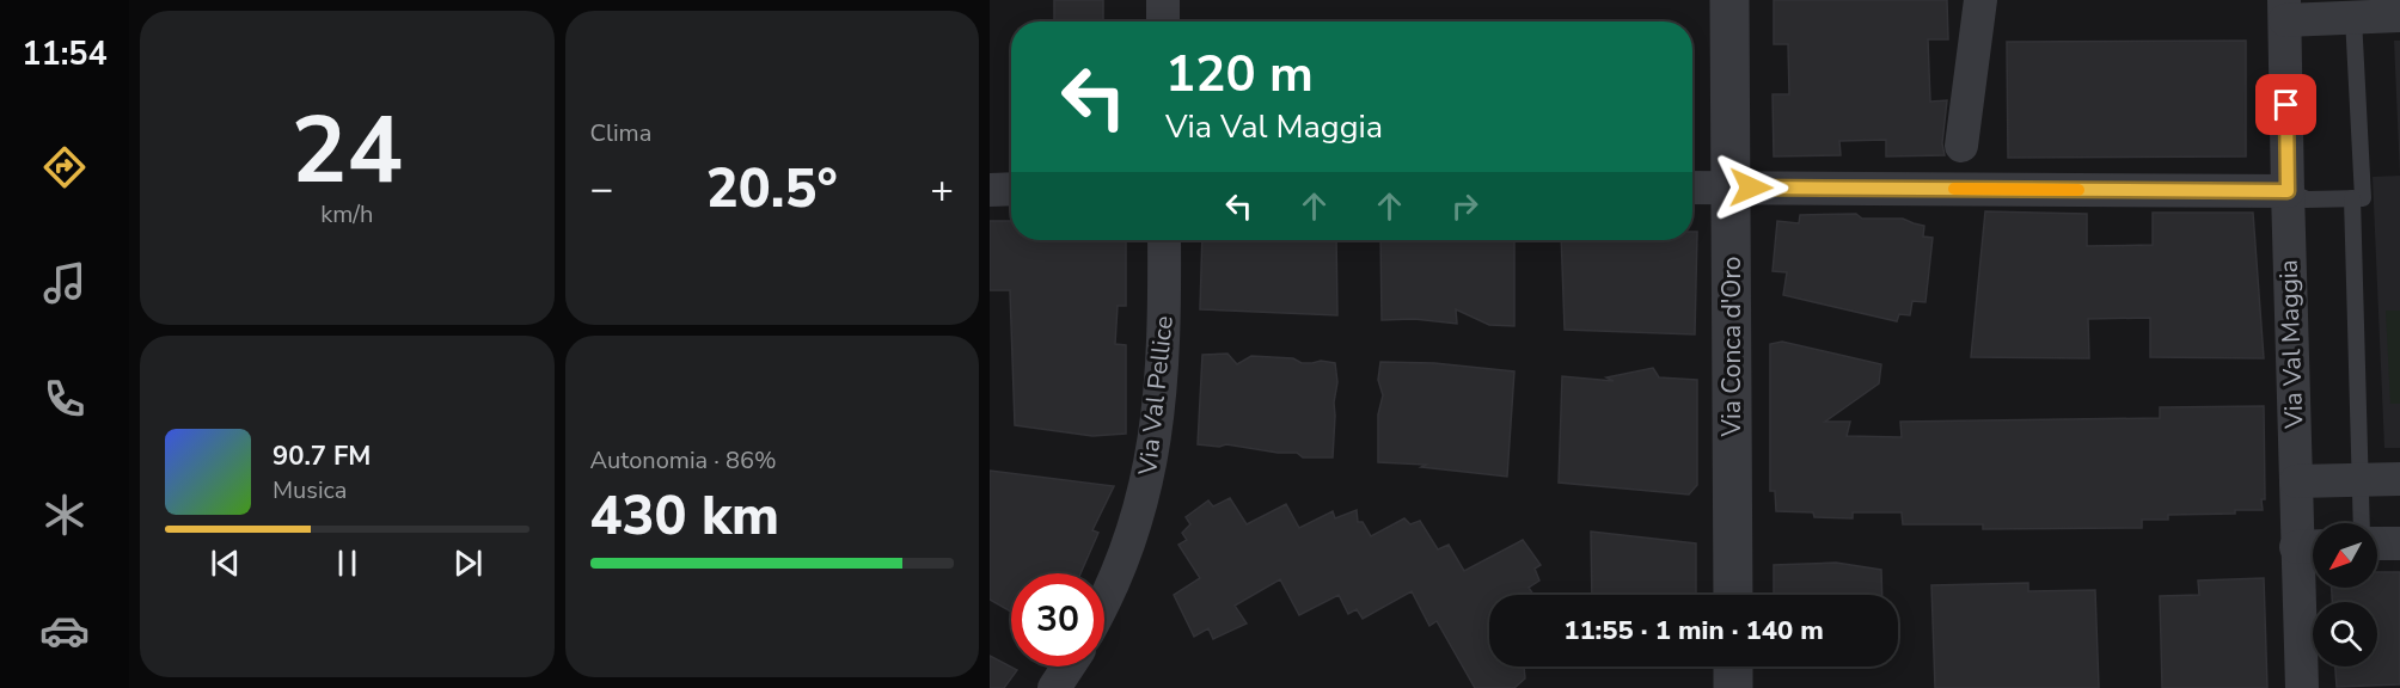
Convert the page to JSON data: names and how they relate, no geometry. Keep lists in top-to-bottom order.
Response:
{
  "streets": {
    "street": ["Via Val Maggia", "Via Conca d'Oro", "Via Val Pellice"]
  },
  "north": "bottom left",
  "page": {
    "tabs": "11:54",
    "tile": [
      ["24", "km/h"],
      "Clima",
      ["Autonomia · 86%", "430 km"]
    ],
    "turn": ["120 m", "Via Val Maggia"],
    "heat": ["−", "20.5°", "+"],
    "song": ["90.7 FM", "Musica"],
    "limit": "30",
    "trip": "11:55 · 1 min · 140 m"
  }
}
